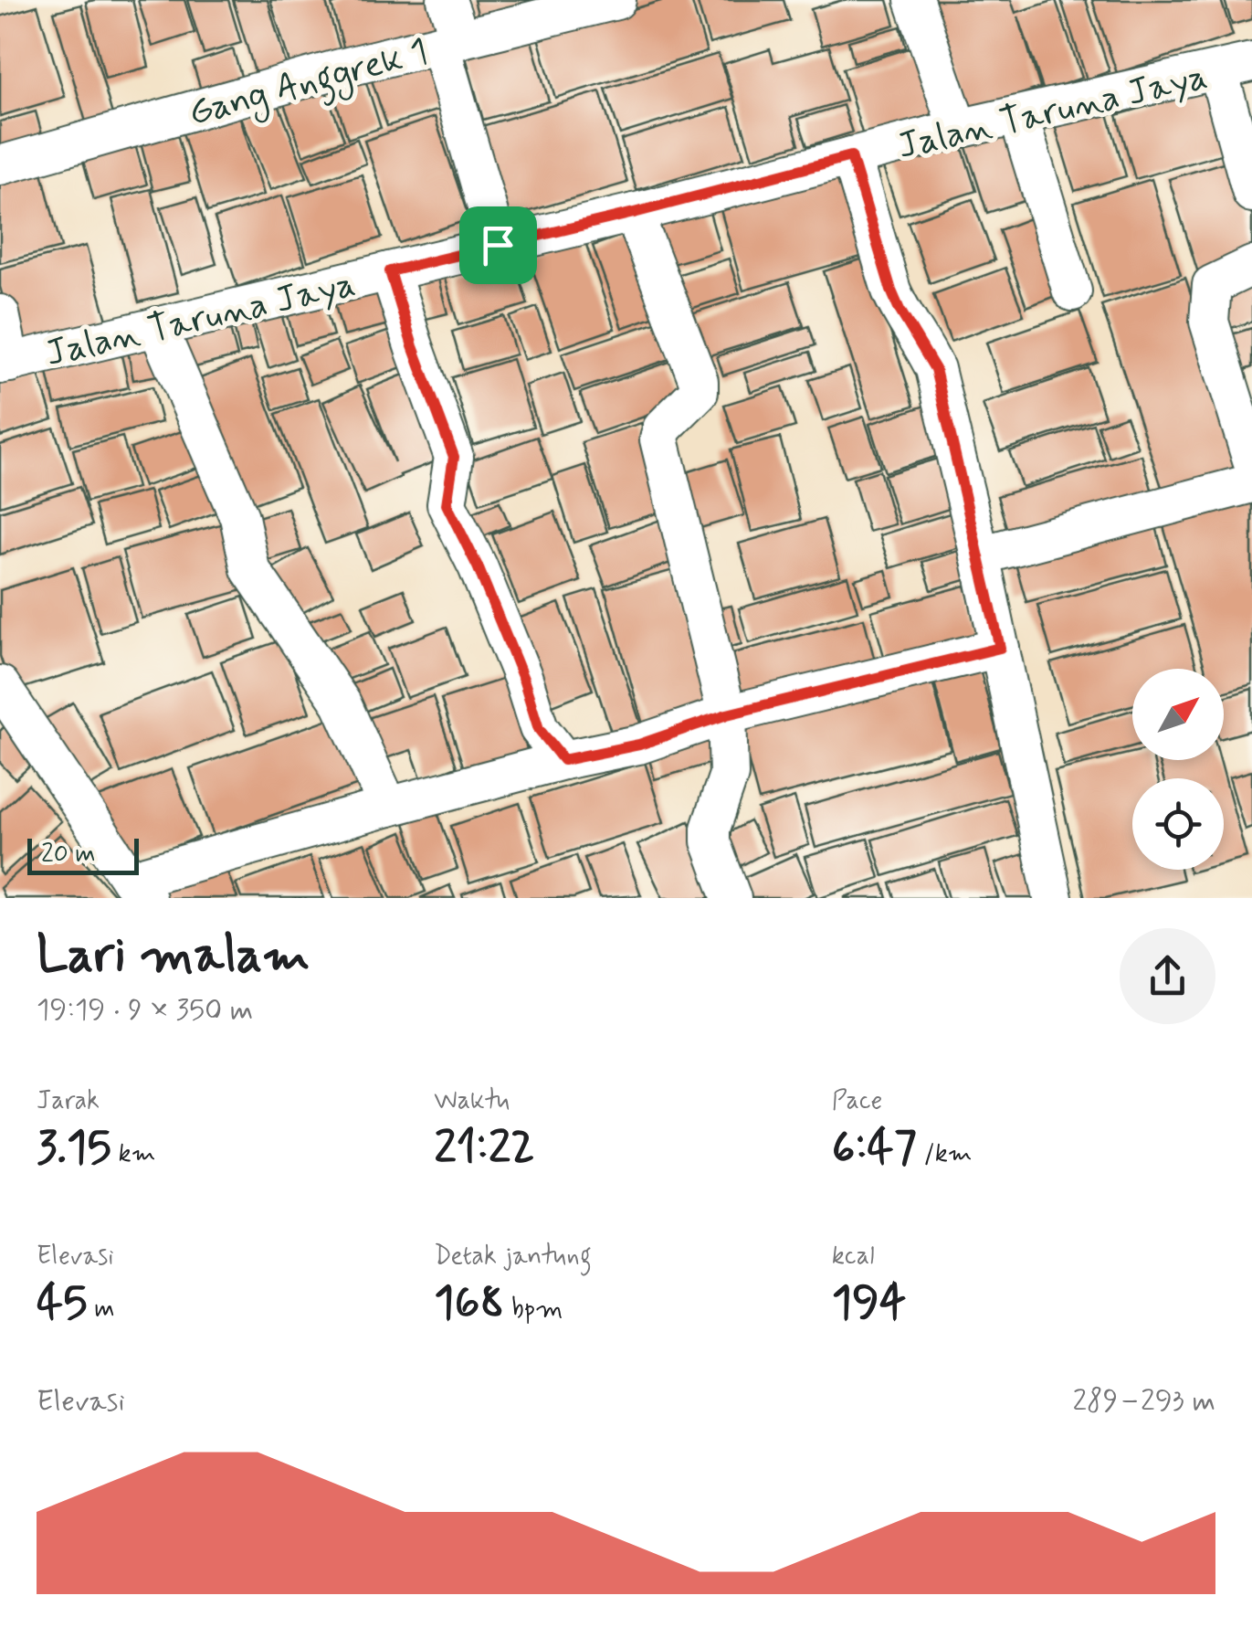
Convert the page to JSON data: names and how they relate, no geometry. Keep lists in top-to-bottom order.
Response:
{
  "streets": {
    "street": ["Gang Anggrek 1", "Jalan Taruna Jaya"]
  },
  "scale_bar": "20 m",
  "north": "top right",
  "page": {
    "scale": "20 m",
    "heading": ["Lari malam", "19:19 · 9 × 350 m"],
    "stats": [
      ["Jarak", "3.15 km"],
      ["Waktu", "21:22"],
      ["Pace", "6:47 /km"],
      ["Elevasi", "45 m"],
      ["Detak jantung", "168 bpm"],
      ["kcal", "194"]
    ],
    "chart": ["Elevasi", "289–293 m"]
  }
}
